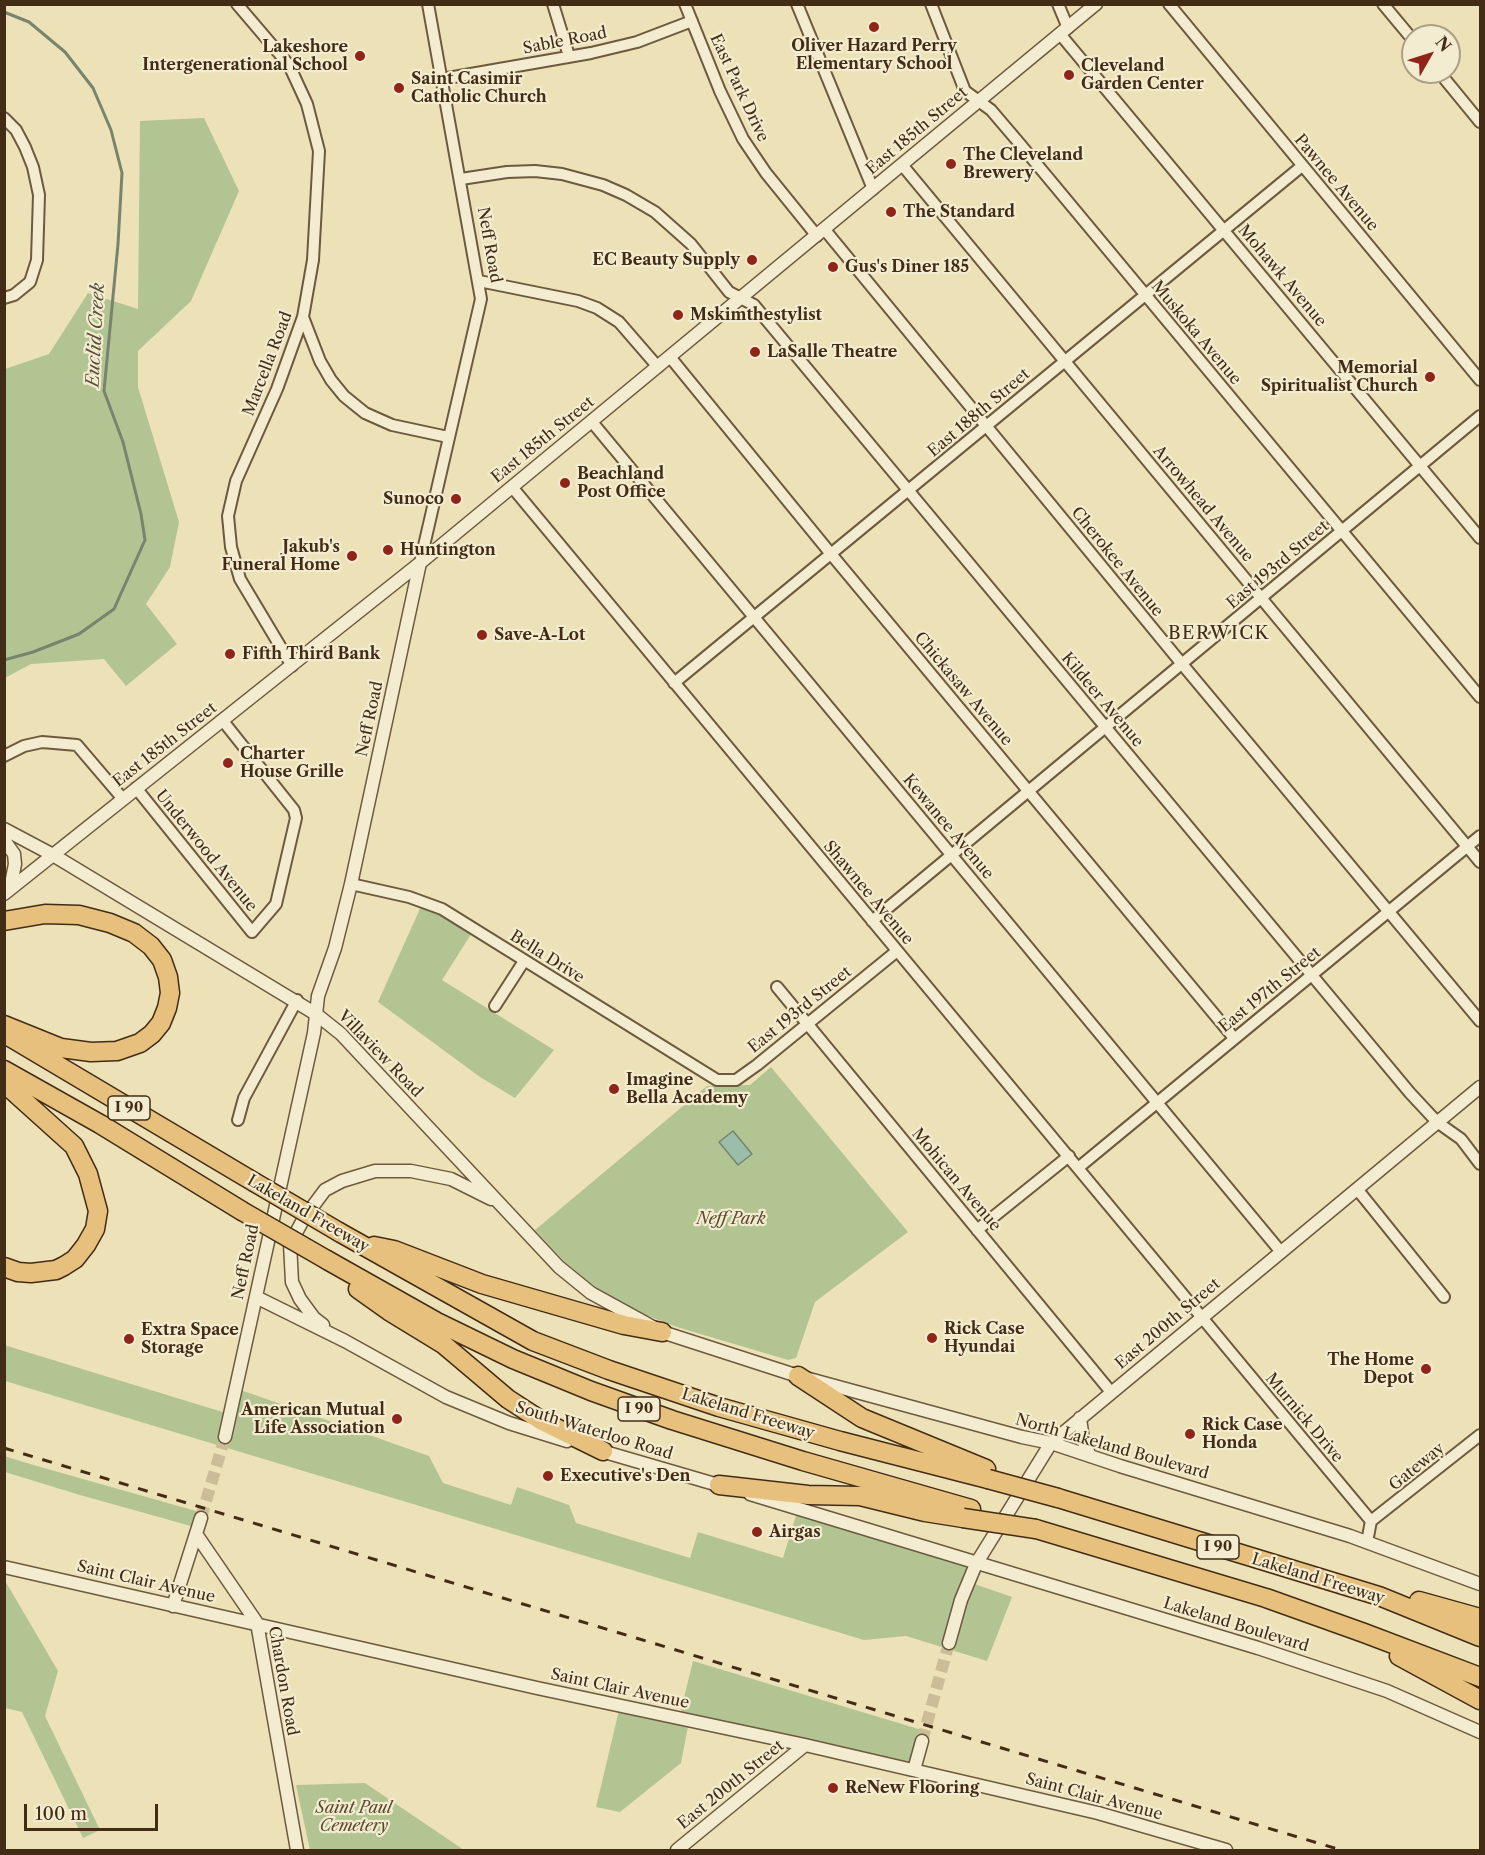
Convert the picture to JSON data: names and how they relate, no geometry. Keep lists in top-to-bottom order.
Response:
{
  "streets": {
    "highway": ["I 90", "Lakeland Freeway"],
    "street": [
      "Sable Road",
      "East Park Drive",
      "East 185th Street",
      "Pawnee Avenue",
      "Neff Road",
      "Mohawk Avenue",
      "Muskoka Avenue",
      "Marcella Road",
      "East 188th Street",
      "Arrowhead Avenue",
      "Cherokee Avenue",
      "East 193rd Street",
      "Chickasaw Avenue",
      "Kildeer Avenue",
      "Kewanee Avenue",
      "Underwood Avenue",
      "Shawnee Avenue",
      "Bella Drive",
      "East 197th Street",
      "Villaview Road",
      "Mohican Avenue",
      "East 200th Street",
      "Murnick Drive",
      "South Waterloo Road",
      "North Lakeland Boulevard",
      "Gateway",
      "Saint Clair Avenue",
      "Lakeland Boulevard",
      "Chardon Road"
    ]
  },
  "crossings": [
    ["Sable Road", "East Park Drive"],
    ["Sable Road", "Neff Road"],
    ["East Park Drive", "East 185th Street"],
    ["East Park Drive", "Cherokee Avenue"],
    ["East 185th Street", "Neff Road"],
    ["East 185th Street", "Mohawk Avenue"],
    ["East 185th Street", "Muskoka Avenue"],
    ["East 185th Street", "Marcella Road"],
    ["East 185th Street", "Arrowhead Avenue"],
    ["East 185th Street", "Cherokee Avenue"],
    ["East 185th Street", "Chickasaw Avenue"],
    ["East 185th Street", "Kildeer Avenue"],
    ["East 185th Street", "Kewanee Avenue"],
    ["East 185th Street", "Underwood Avenue"],
    ["East 185th Street", "Shawnee Avenue"],
    ["East 185th Street", "Villaview Road"],
    ["Pawnee Avenue", "East 188th Street"],
    ["Neff Road", "Kildeer Avenue"],
    ["Neff Road", "Bella Drive"],
    ["Neff Road", "Villaview Road"],
    ["Neff Road", "South Waterloo Road"],
    ["Mohawk Avenue", "East 188th Street"],
    ["Mohawk Avenue", "East 193rd Street"],
    ["Muskoka Avenue", "East 188th Street"],
    ["Muskoka Avenue", "East 193rd Street"],
    ["East 188th Street", "Arrowhead Avenue"],
    ["East 188th Street", "Cherokee Avenue"],
    ["East 188th Street", "Chickasaw Avenue"],
    ["East 188th Street", "Kildeer Avenue"],
    ["East 188th Street", "Kewanee Avenue"],
    ["East 188th Street", "Shawnee Avenue"],
    ["Arrowhead Avenue", "East 193rd Street"],
    ["Arrowhead Avenue", "East 197th Street"],
    ["Cherokee Avenue", "East 193rd Street"],
    ["Cherokee Avenue", "East 197th Street"],
    ["East 193rd Street", "Chickasaw Avenue"],
    ["East 193rd Street", "Kildeer Avenue"],
    ["East 193rd Street", "Kewanee Avenue"],
    ["East 193rd Street", "Shawnee Avenue"],
    ["East 193rd Street", "Bella Drive"],
    ["East 193rd Street", "Mohican Avenue"],
    ["Chickasaw Avenue", "East 197th Street"],
    ["Kildeer Avenue", "East 197th Street"],
    ["Kildeer Avenue", "East 200th Street"],
    ["Kewanee Avenue", "East 197th Street"],
    ["Kewanee Avenue", "East 200th Street"],
    ["Shawnee Avenue", "East 197th Street"],
    ["Shawnee Avenue", "East 200th Street"],
    ["Shawnee Avenue", "Murnick Drive"],
    ["Villaview Road", "North Lakeland Boulevard"],
    ["Mohican Avenue", "East 200th Street"],
    ["East 200th Street", "Murnick Drive"],
    ["East 200th Street", "South Waterloo Road"],
    ["East 200th Street", "North Lakeland Boulevard"],
    ["East 200th Street", "Saint Clair Avenue"],
    ["East 200th Street", "Lakeland Boulevard"],
    ["Murnick Drive", "Gateway"],
    ["South Waterloo Road", "Lakeland Boulevard"],
    ["Saint Clair Avenue", "Chardon Road"]
  ],
  "districts": ["BERWICK"],
  "water": ["Euclid Creek"],
  "parks": ["Neff Park", "Saint Paul Cemetery"],
  "places": [
    "Oliver Hazard Perry Elementary School",
    "Lakeshore Intergenerational School",
    "Cleveland Garden Center",
    "Saint Casimir Catholic Church",
    "The Cleveland Brewery",
    "The Standard",
    "EC Beauty Supply",
    "Gus's Diner 185",
    "Mskimthestylist",
    "LaSalle Theatre",
    "Memorial Spiritualist Church",
    "Beachland Post Office",
    "Sunoco",
    "Huntington",
    "Jakub's Funeral Home",
    "Save-A-Lot",
    "Fifth Third Bank",
    "Charter House Grille",
    "Imagine Bella Academy",
    "Rick Case Hyundai",
    "Extra Space Storage",
    "The Home Depot",
    "American Mutual Life Association",
    "Rick Case Honda",
    "Executive's Den",
    "Airgas",
    "ReNew Flooring"
  ],
  "scale_bar": "100 m",
  "north": "top right"
}
